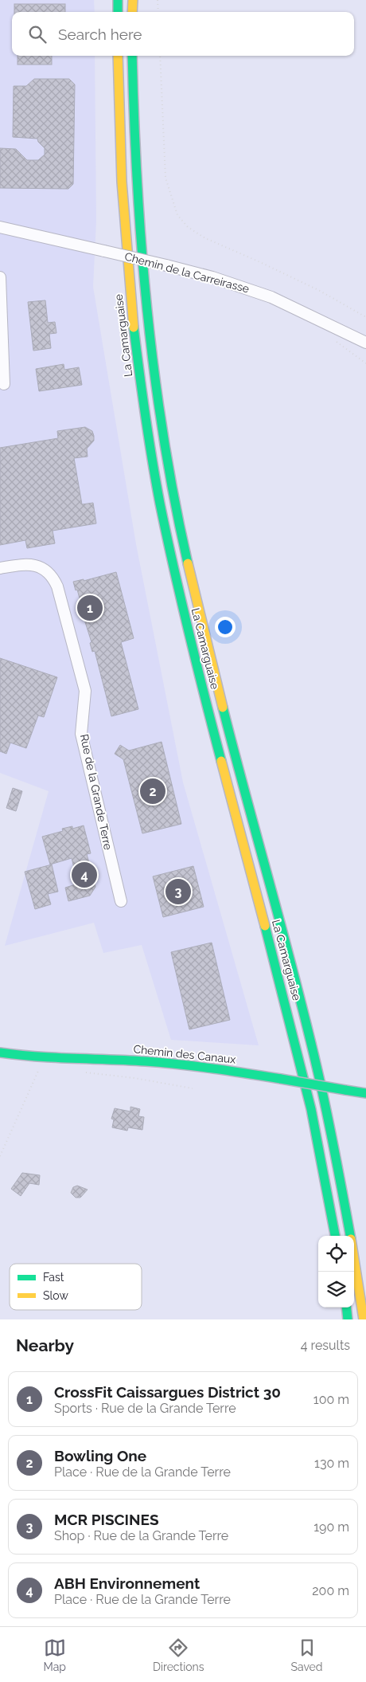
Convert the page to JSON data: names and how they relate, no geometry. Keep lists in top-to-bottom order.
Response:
{
  "streets": {
    "main road": ["La Camarguaise", "Chemin des Canaux"],
    "street": ["Chemin de la Carreirasse", "Rue de la Grande Terre"]
  },
  "legend": ["Fast", "Slow"],
  "page": {
    "search": "Search here",
    "pins": [
      "1",
      "2",
      "4",
      "3"
    ],
    "heading": ["Nearby", "4 results"],
    "list": [
      {
        "mark": "1",
        "name": "CrossFit Caissargues District 30",
        "note": "Sports · Rue de la Grande Terre",
        "value": "100 m"
      },
      {
        "mark": "2",
        "name": "Bowling One",
        "note": "Place · Rue de la Grande Terre",
        "value": "130 m"
      },
      {
        "mark": "3",
        "name": "MCR PISCINES",
        "note": "Shop · Rue de la Grande Terre",
        "value": "190 m"
      },
      {
        "mark": "4",
        "name": "ABH Environnement",
        "note": "Place · Rue de la Grande Terre",
        "value": "200 m"
      }
    ],
    "nav": ["Map", "Directions", "Saved"]
  }
}
